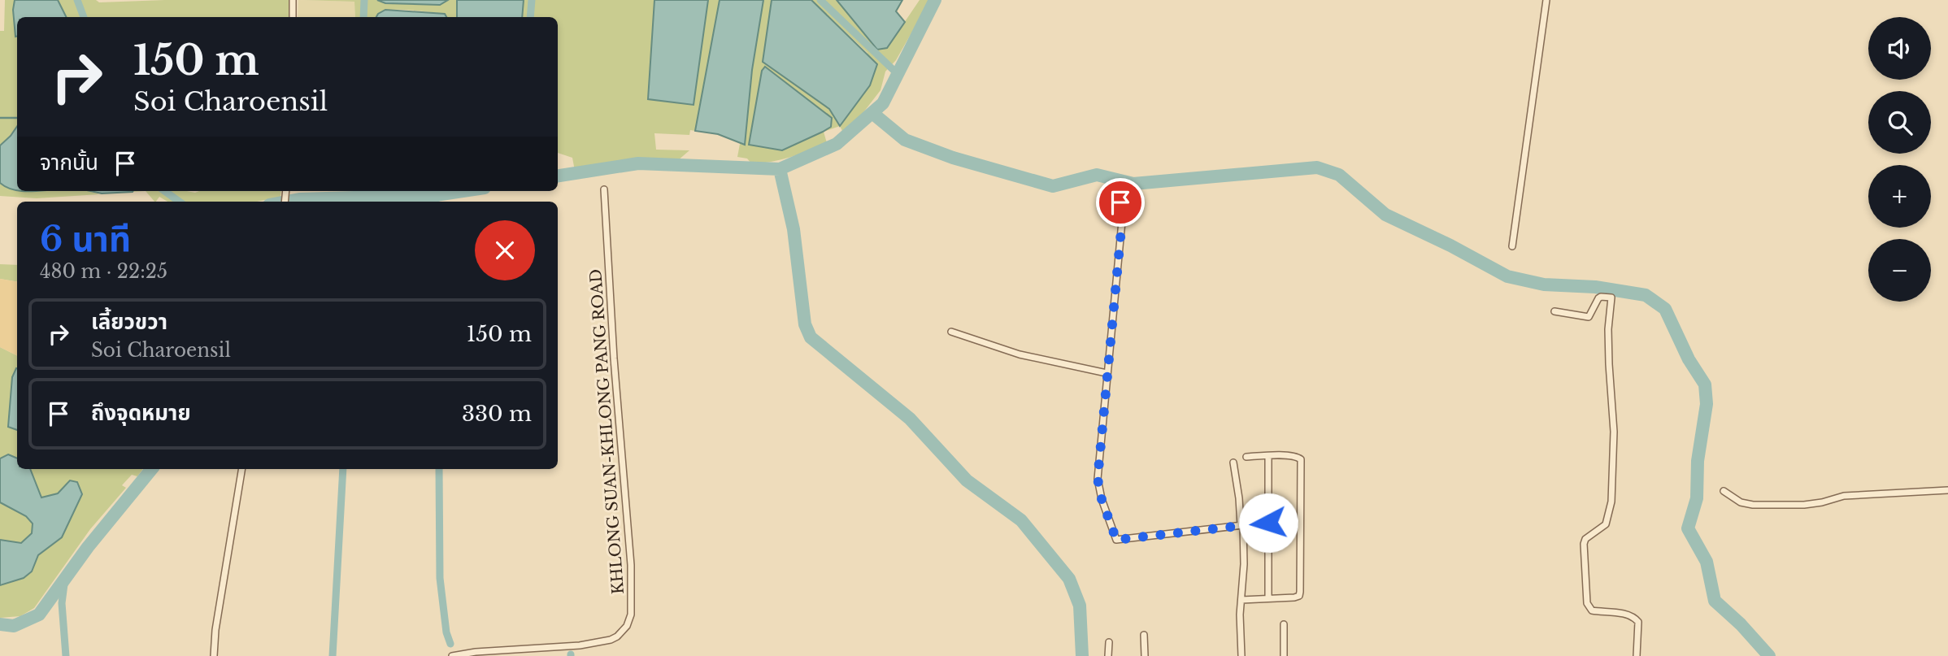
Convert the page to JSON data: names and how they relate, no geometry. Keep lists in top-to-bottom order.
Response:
{
  "streets": {
    "street": ["KHLONG SUAN-KHLONG PANG ROAD"]
  },
  "page": {
    "map_buttons": ["+", "−"],
    "turn": ["150 m", "Soi Charoensil"],
    "then": "จากนั้น",
    "heading": ["6 นาที", "480 m · 22:25"],
    "list": [
      {
        "name": "เลี้ยวขวา",
        "note": "Soi Charoensil",
        "value": "150 m"
      },
      {
        "name": "ถึงจุดหมาย",
        "value": "330 m"
      }
    ]
  }
}
